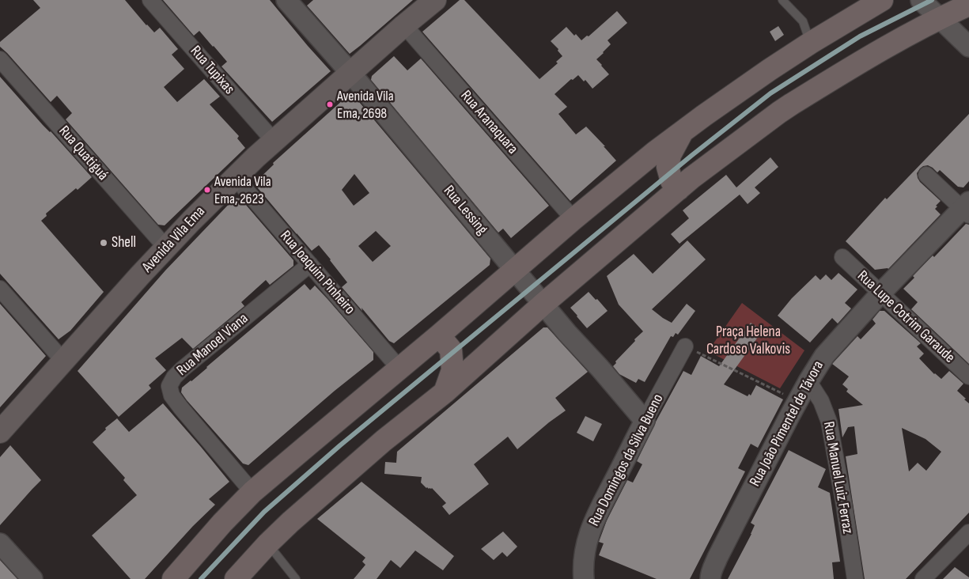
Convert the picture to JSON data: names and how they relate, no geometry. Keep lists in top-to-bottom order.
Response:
{
  "streets": {
    "main road": ["Avenida Vila Ema"],
    "street": [
      "Rua Tupixas",
      "Rua Aranaquara",
      "Rua Quatiguá",
      "Rua Lessing",
      "Rua Joaquim Pinheiro",
      "Rua Lupe Cotrim Garaude",
      "Rua Manoel Viana",
      "Rua João Pimentel de Távora",
      "Rua Domingos da Silva Bueno",
      "Rua Manuel Luiz Ferraz"
    ]
  },
  "crossings": [
    ["Rua Tupixas", "Avenida Vila Ema"],
    ["Rua Aranaquara", "Avenida Vila Ema"],
    ["Rua Quatiguá", "Avenida Vila Ema"],
    ["Rua Lessing", "Avenida Vila Ema"],
    ["Rua Lessing", "Rua Domingos da Silva Bueno"],
    ["Avenida Vila Ema", "Rua Joaquim Pinheiro"],
    ["Rua Joaquim Pinheiro", "Rua Manoel Viana"],
    ["Rua Lupe Cotrim Garaude", "Rua João Pimentel de Távora"],
    ["Rua João Pimentel de Távora", "Rua Manuel Luiz Ferraz"]
  ],
  "parks": ["Praça Helena Cardoso Valkovis"],
  "places": ["Avenida Vila Ema, 2698", "Avenida Vila Ema, 2623", "Shell"]
}
